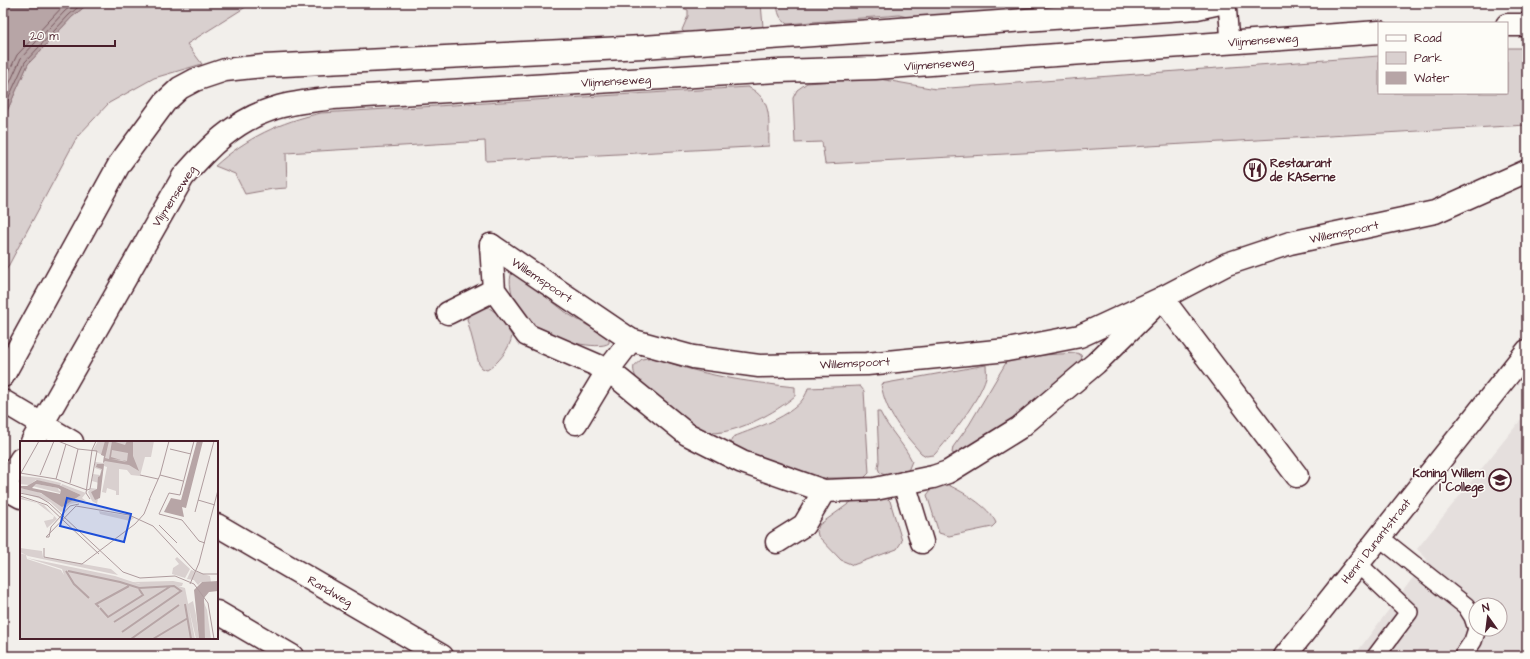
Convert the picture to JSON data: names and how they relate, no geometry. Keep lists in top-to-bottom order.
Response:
{
  "streets": {
    "street": [
      "Vlijmenseweg",
      "Willemspoort",
      "Henri Dunantstraat",
      "Randweg"
    ]
  },
  "places": {
    "restaurant": ["Restaurant de KASerne"],
    "school or university": ["Koning Willem I College"]
  },
  "legend": ["Road", "Park", "Water"],
  "scale_bar": "20 m",
  "north": "top"
}
